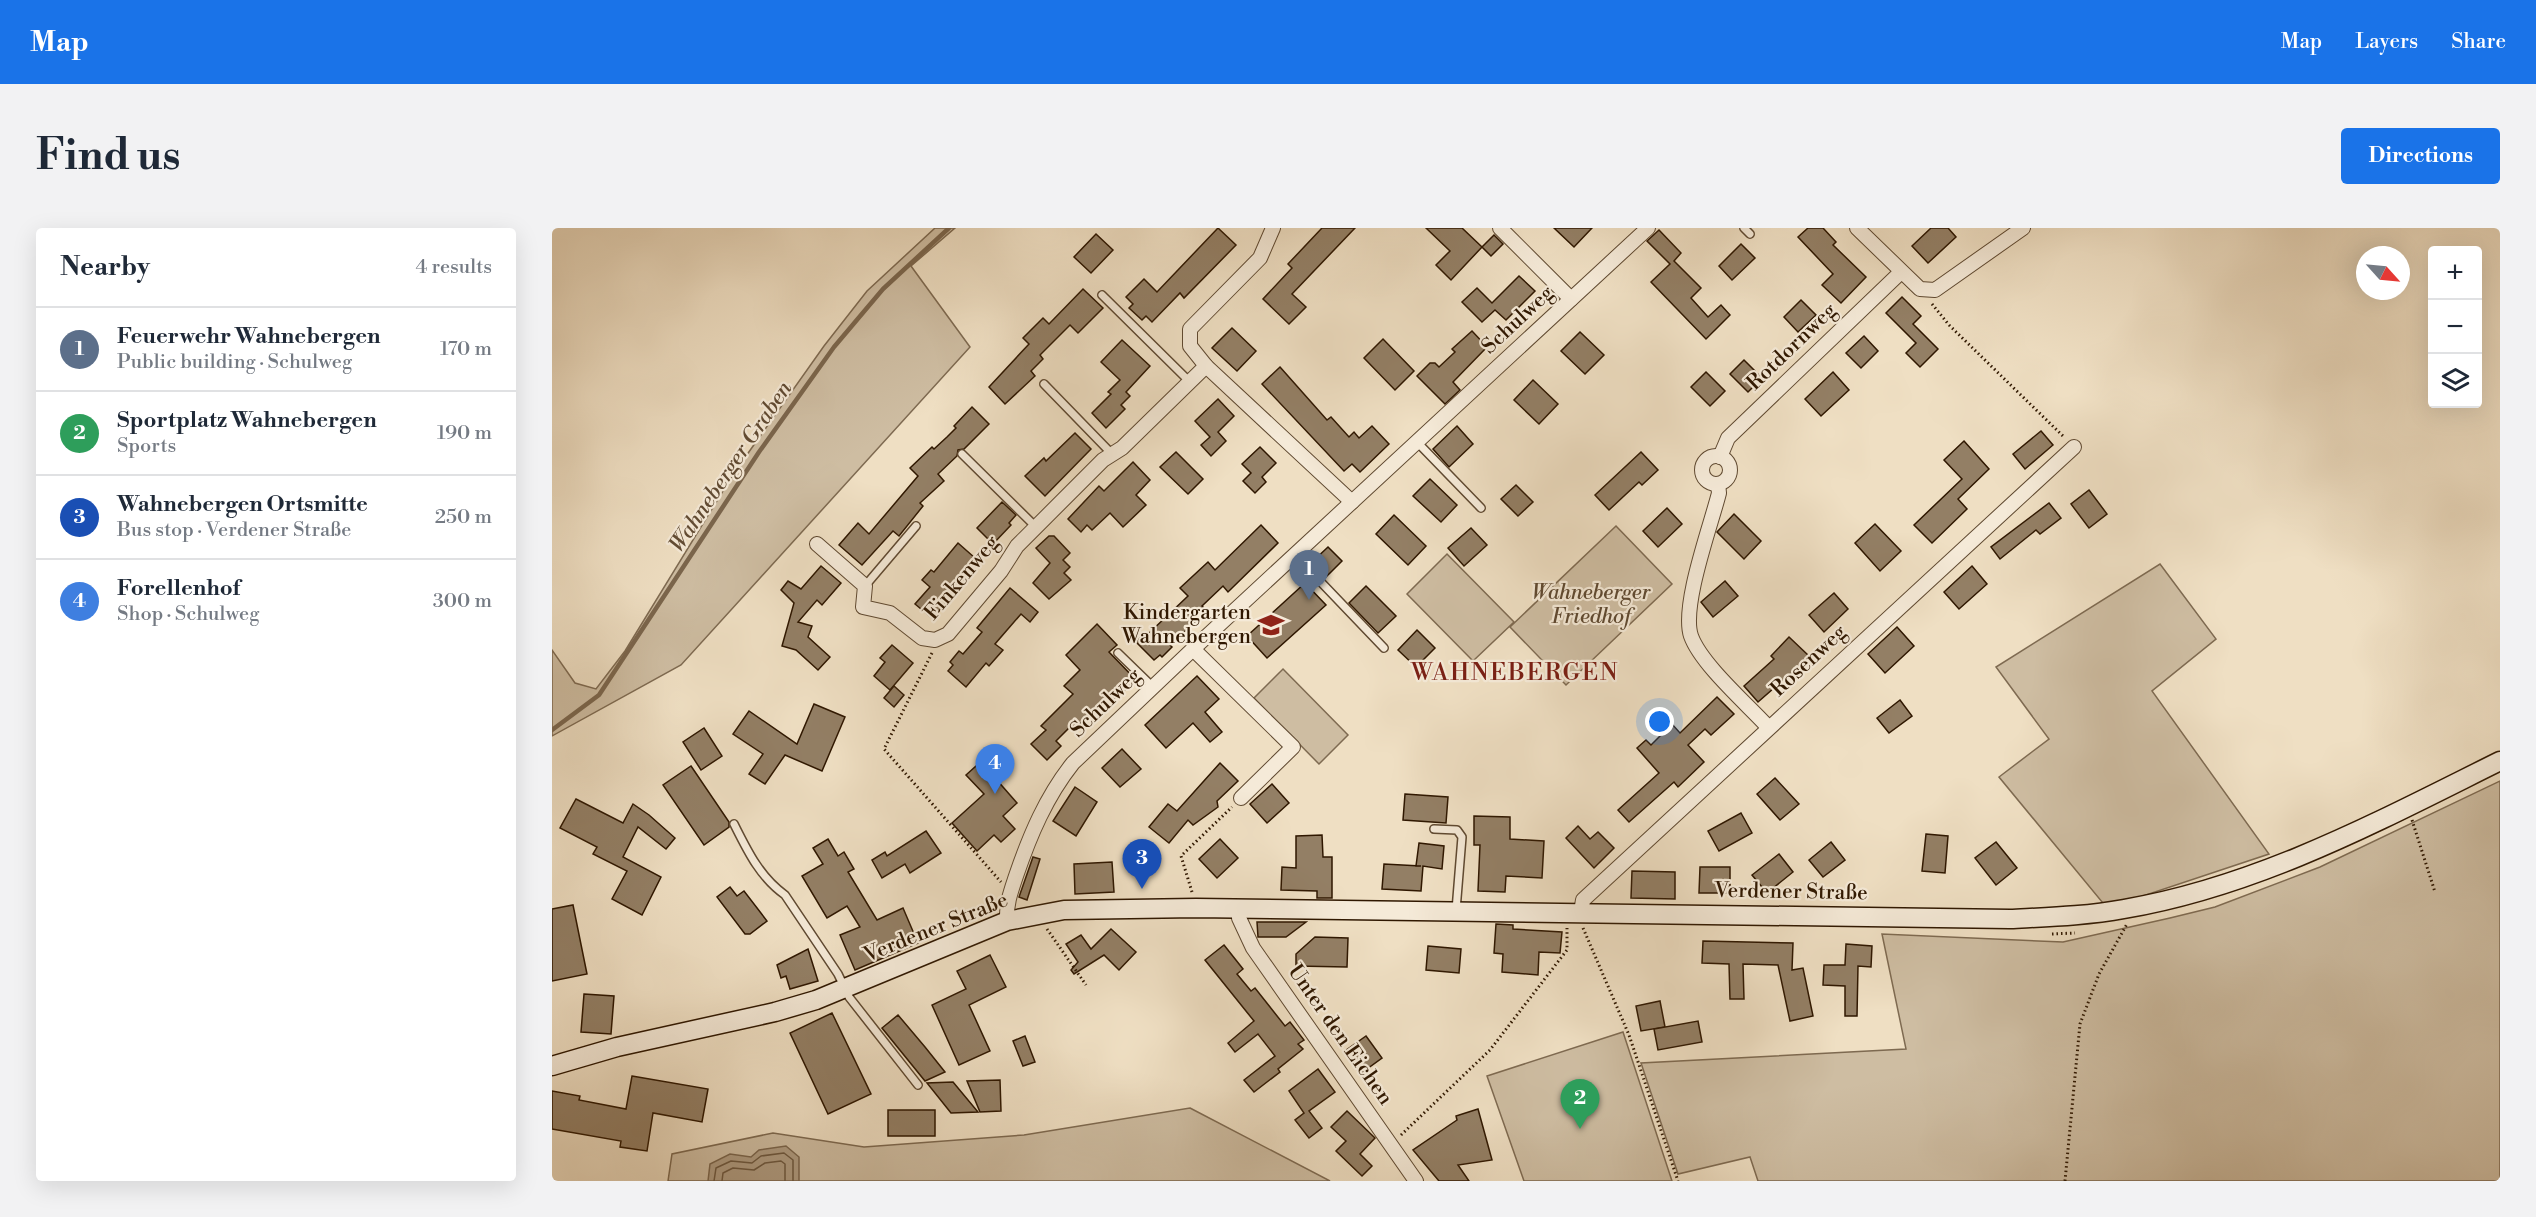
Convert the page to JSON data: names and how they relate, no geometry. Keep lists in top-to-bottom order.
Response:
{
  "streets": {
    "street": [
      "Schulweg",
      "Rotdornweg",
      "Finkenweg",
      "Rosenweg",
      "Verdener Straße",
      "Unter den Eichen"
    ]
  },
  "crossings": [
    ["Schulweg", "Verdener Straße"],
    ["Rosenweg", "Verdener Straße"],
    ["Verdener Straße", "Unter den Eichen"]
  ],
  "districts": ["WAHNEBERGEN"],
  "water": ["Wahneberger Graben"],
  "parks": ["Wahneberger Friedhof"],
  "places": {
    "school or university": ["Kindergarten Wahnebergen"]
  },
  "north": "bottom right",
  "page": {
    "header": "Map",
    "nav": ["Map", "Layers", "Share"],
    "buttons": "Directions",
    "title": "Find us",
    "heading": ["Nearby", "4 results"],
    "map_buttons": ["+", "−"],
    "list": [
      {
        "mark": "1",
        "name": "Feuerwehr Wahnebergen",
        "note": "Public building · Schulweg",
        "value": "170 m"
      },
      {
        "mark": "2",
        "name": "Sportplatz Wahnebergen",
        "note": "Sports",
        "value": "190 m"
      },
      {
        "mark": "3",
        "name": "Wahnebergen Ortsmitte",
        "note": "Bus stop · Verdener Straße",
        "value": "250 m"
      },
      {
        "mark": "4",
        "name": "Forellenhof",
        "note": "Shop · Schulweg",
        "value": "300 m"
      }
    ],
    "pins": [
      "1",
      "4",
      "3",
      "2"
    ]
  }
}
